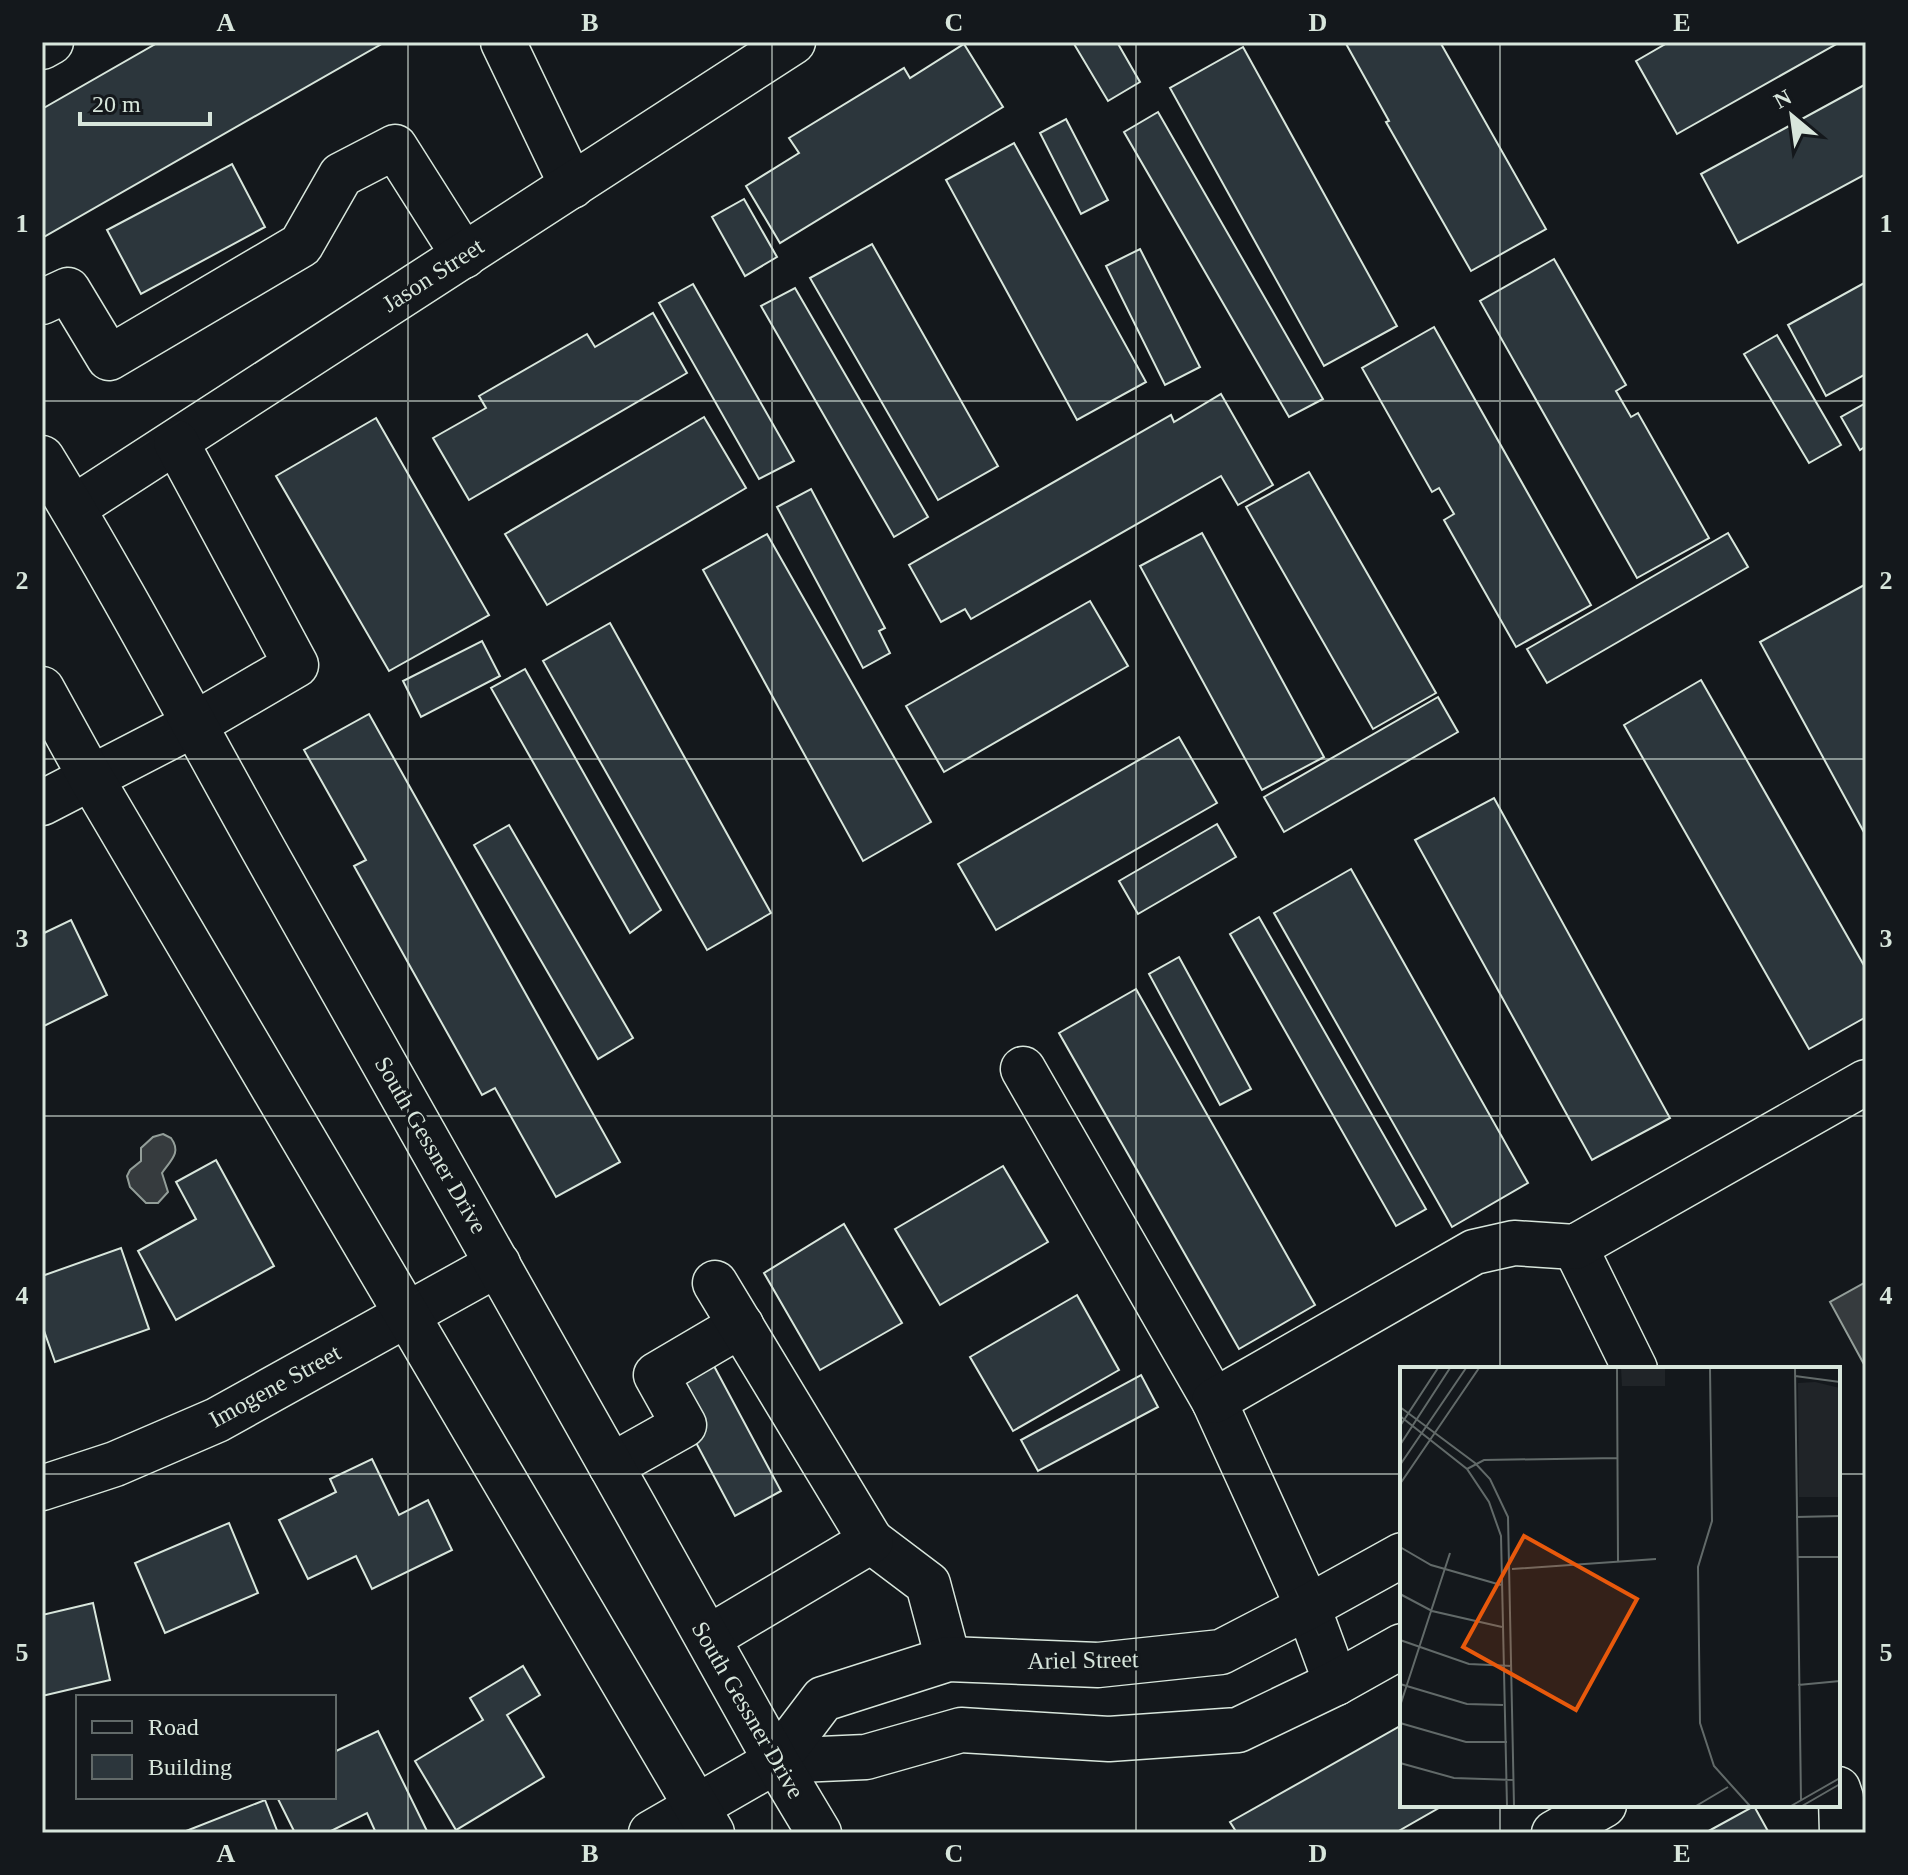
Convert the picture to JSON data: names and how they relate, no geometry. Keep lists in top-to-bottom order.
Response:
{
  "streets": {
    "main road": [
      "Jason Street",
      "South Gessner Drive",
      "Imogene Street",
      "Ariel Street"
    ]
  },
  "crossings": [
    ["Jason Street", "South Gessner Drive"],
    ["South Gessner Drive", "Imogene Street"],
    ["South Gessner Drive", "Ariel Street"]
  ],
  "legend": ["Road", "Building"],
  "scale_bar": "20 m",
  "north": "top left",
  "grid": {
    "columns": [
      "A",
      "B",
      "C",
      "D",
      "E"
    ],
    "rows": [
      "1",
      "2",
      "3",
      "4",
      "5"
    ]
  }
}
